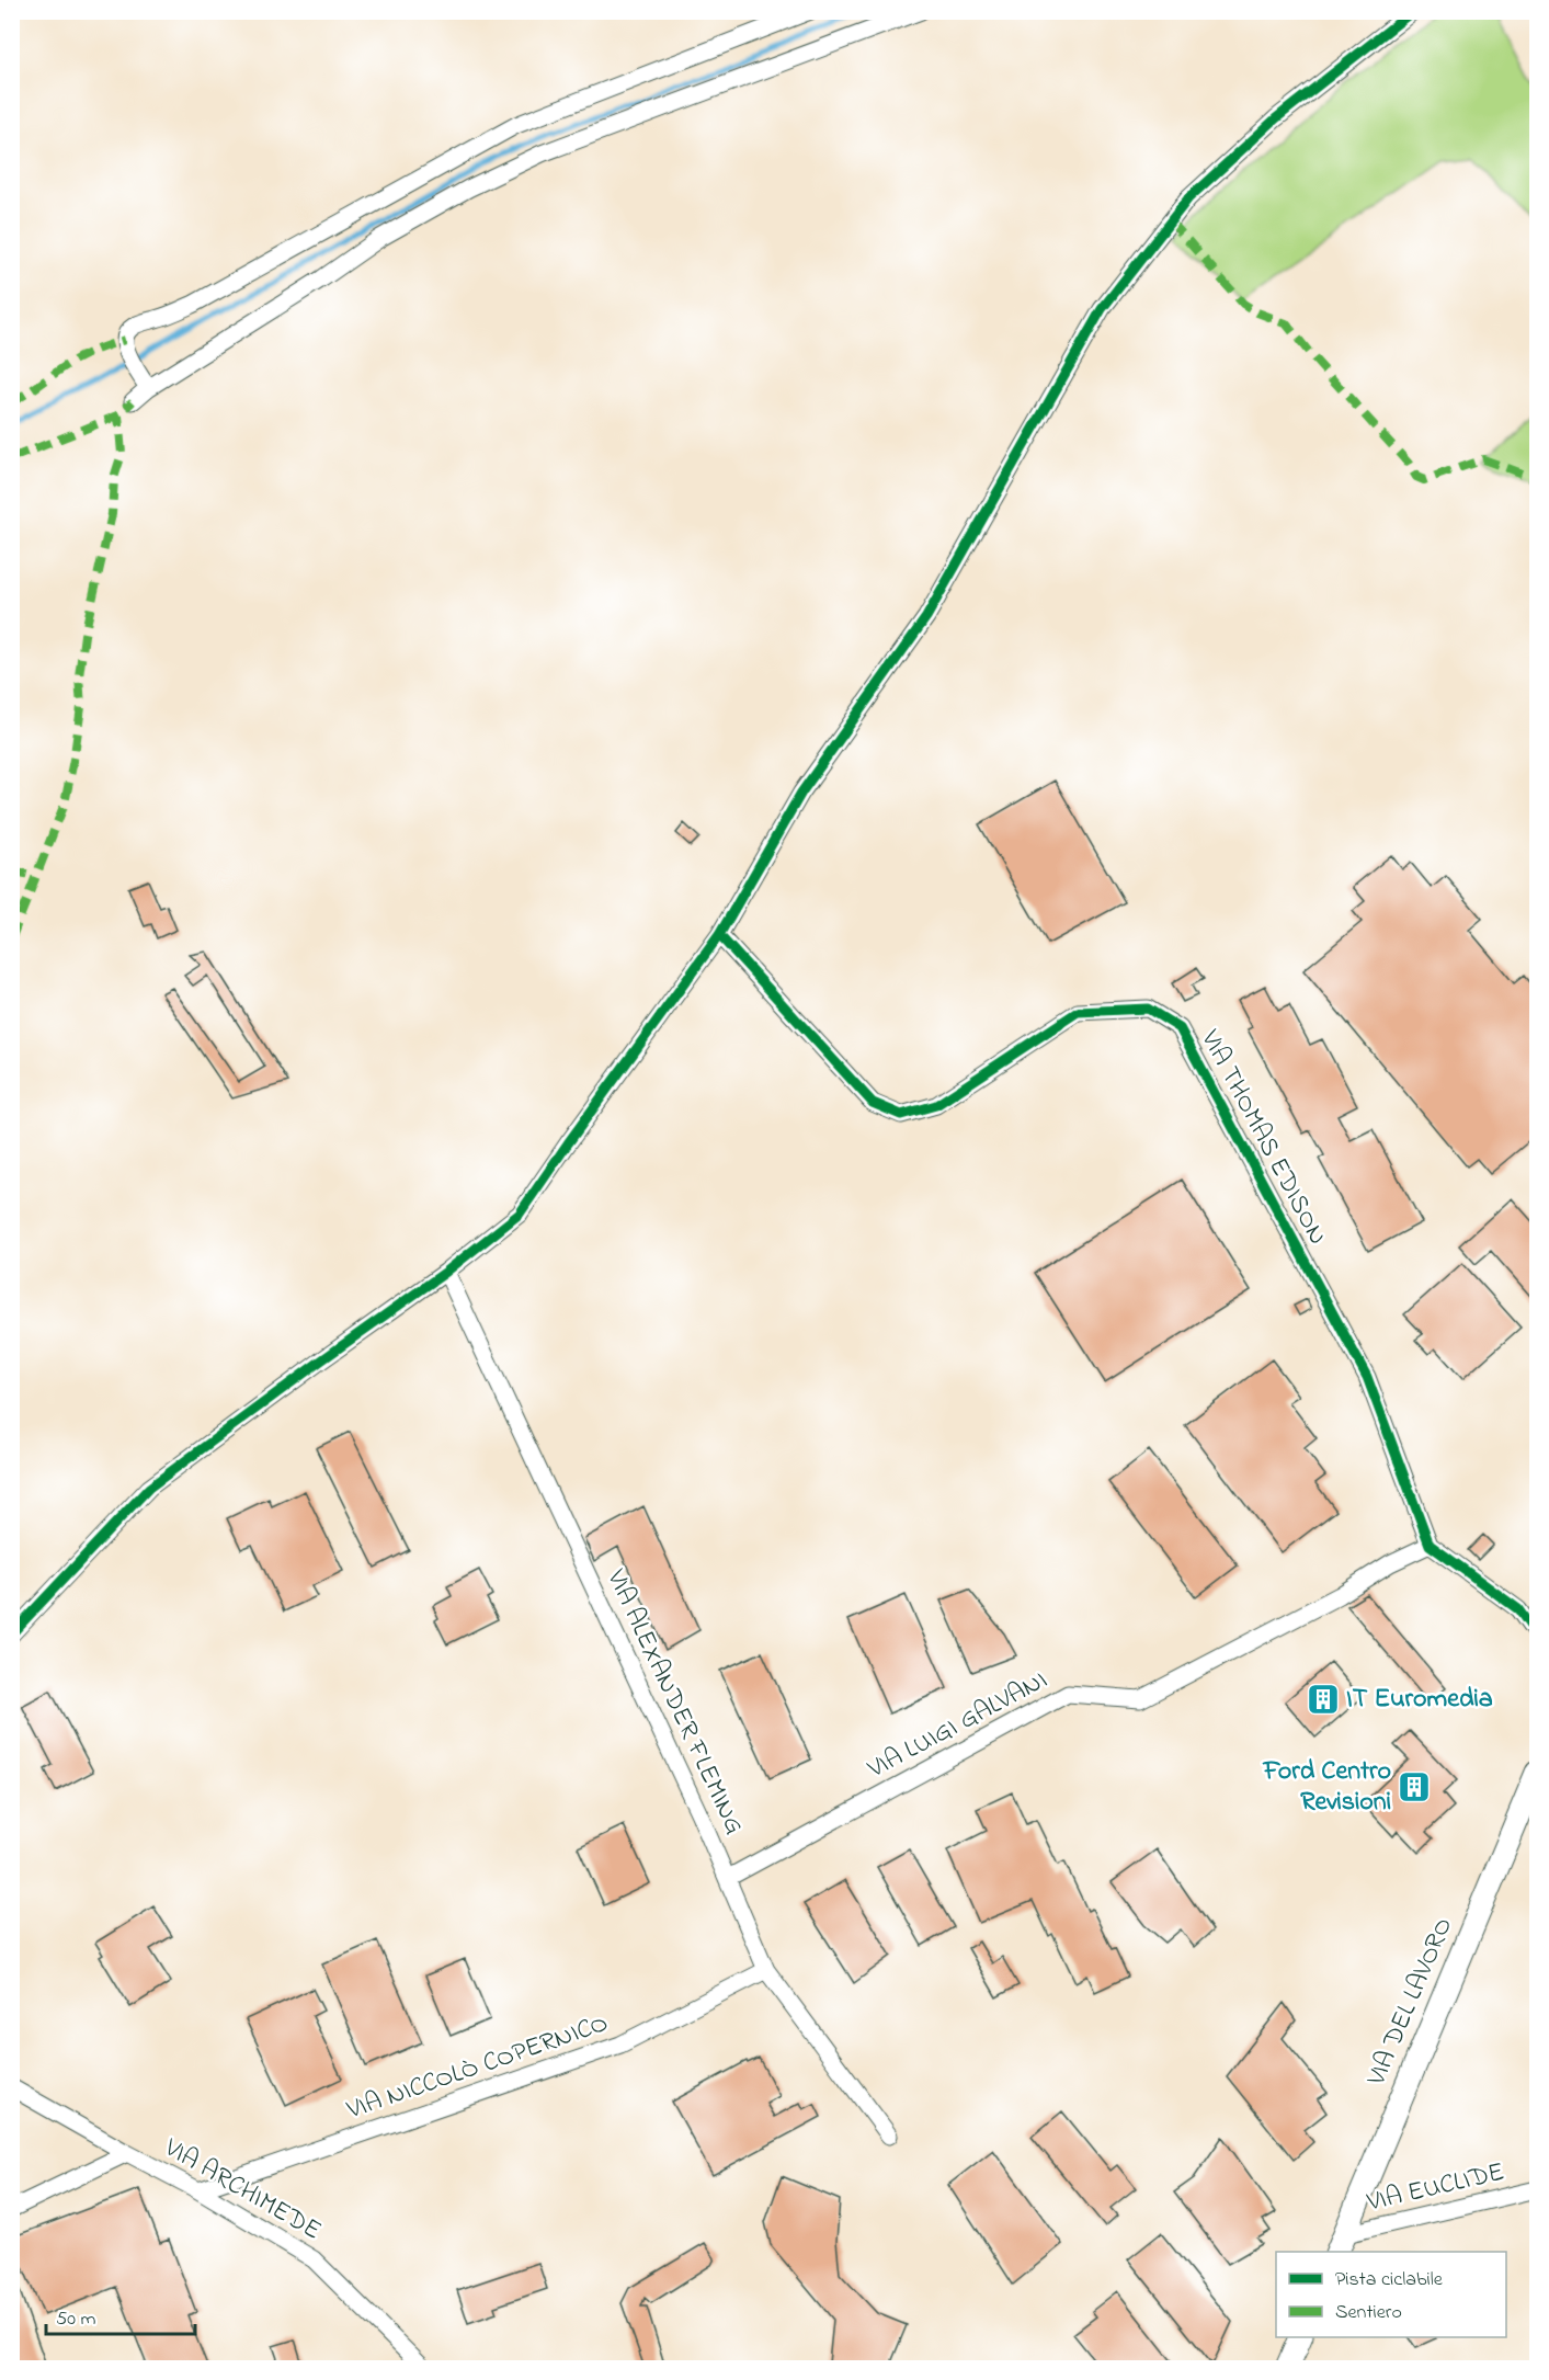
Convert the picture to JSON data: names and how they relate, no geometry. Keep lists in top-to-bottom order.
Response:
{
  "streets": {
    "main road": ["VIA DEL LAVORO"],
    "street": [
      "VIA THOMAS EDISON",
      "VIA ALEXANDER FLEMING",
      "VIA LUIGI GALVANI",
      "VIA NICCOLÒ COPERNICO",
      "VIA EUCLIDE",
      "VIA ARCHIMEDE"
    ]
  },
  "crossings": [
    ["VIA THOMAS EDISON", "VIA LUIGI GALVANI"],
    ["VIA ALEXANDER FLEMING", "VIA LUIGI GALVANI"],
    ["VIA ALEXANDER FLEMING", "VIA NICCOLÒ COPERNICO"],
    ["VIA DEL LAVORO", "VIA EUCLIDE"],
    ["VIA NICCOLÒ COPERNICO", "VIA ARCHIMEDE"]
  ],
  "places": {
    "building": ["IT Euromedia", "Ford Centro Revisioni"]
  },
  "legend": ["Pista ciclabile", "Sentiero"],
  "scale_bar": "50 m"
}
